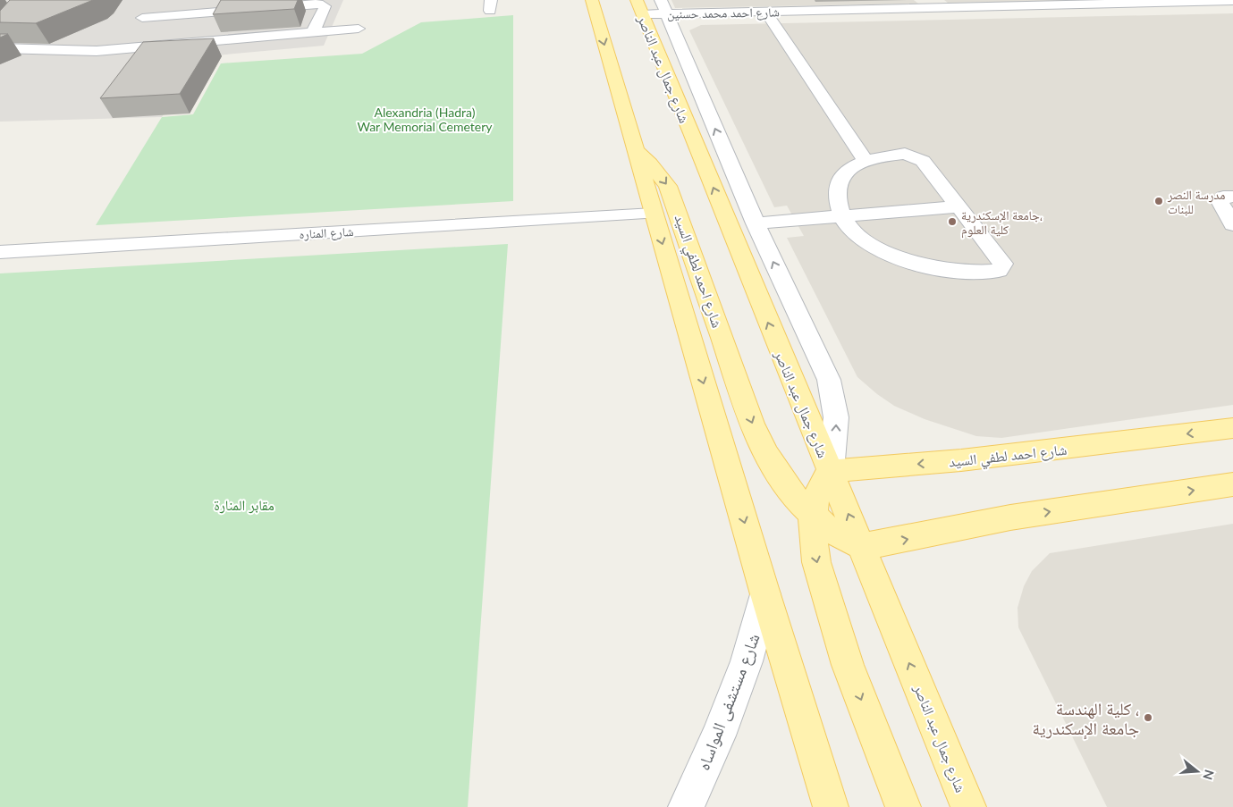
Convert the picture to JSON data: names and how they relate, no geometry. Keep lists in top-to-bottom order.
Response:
{
  "streets": {
    "main road": ["شارع جمال عبد الناصر", "شارع احمد لطفي السيد"],
    "street": ["شارع احمد محمد حسنين", "شارع المناره", "شارع مستشفى المواساه"]
  },
  "crossings": [
    ["شارع احمد محمد حسنين", "شارع جمال عبد الناصر"],
    ["شارع جمال عبد الناصر", "شارع احمد لطفي السيد"]
  ],
  "parks": ["Alexandria (Hadra) War Memorial Cemetery", "مقابر المنارة"],
  "places": ["مدرسة النصر للبنات", "جامعة الإسكندرية، كلية العلوم", "كلية الهندسة ، جامعة الإسكندرية"],
  "north": "right"
}
